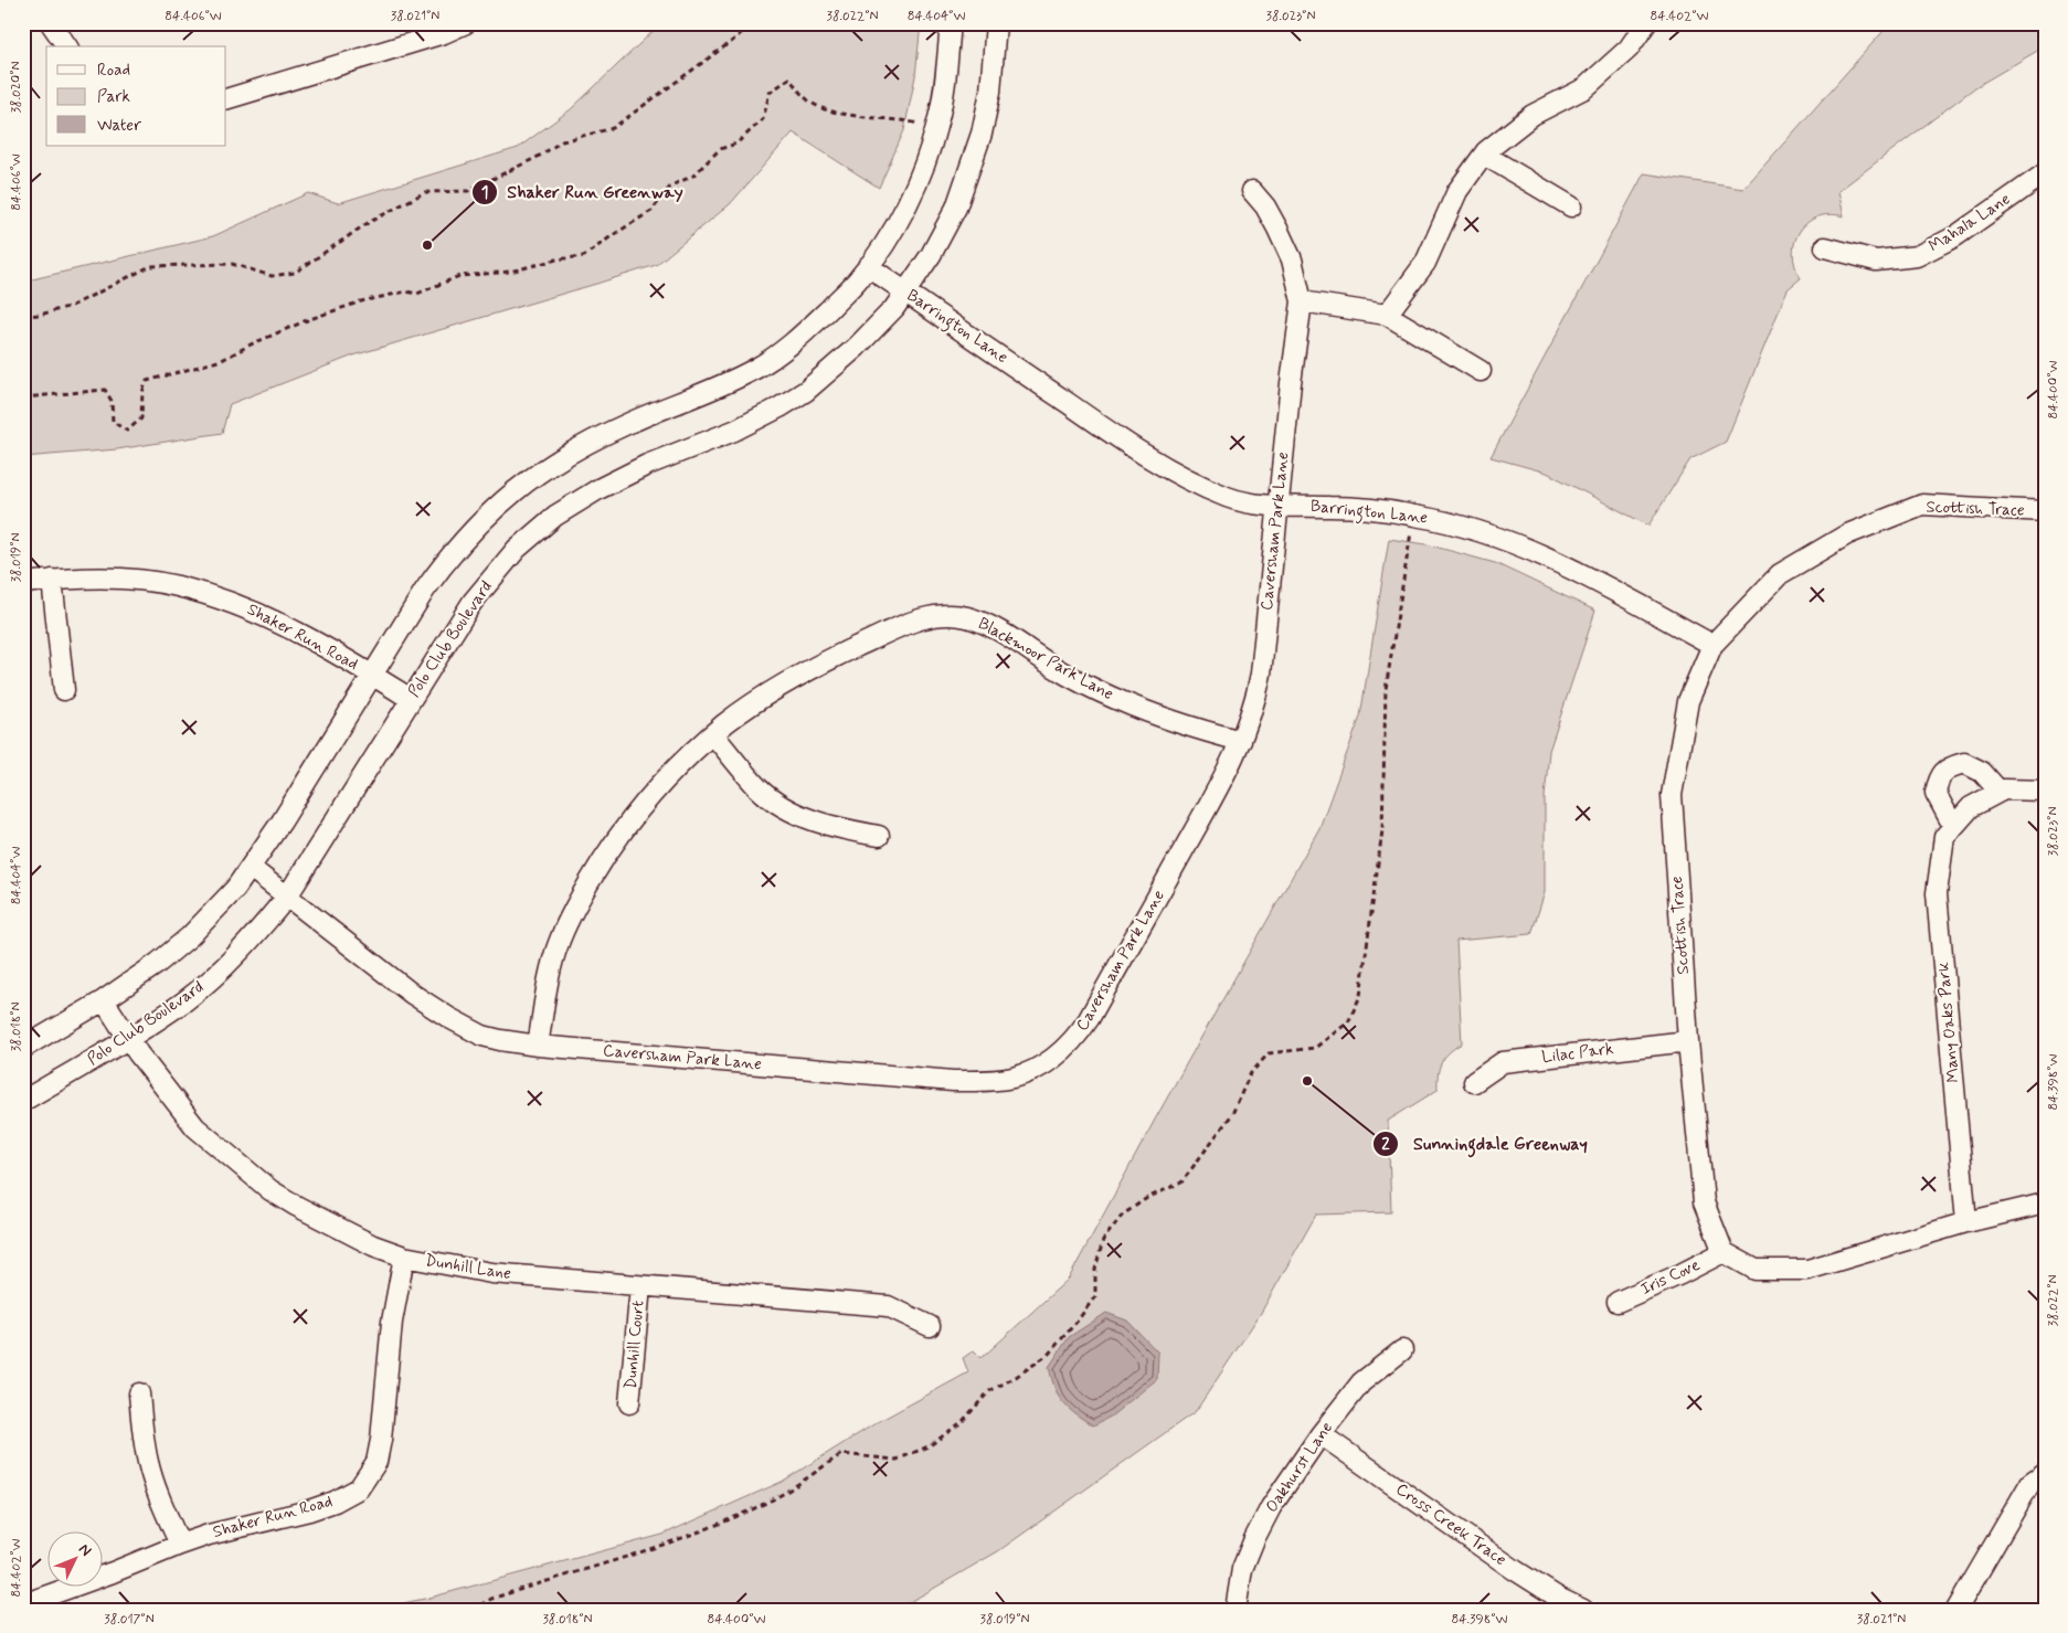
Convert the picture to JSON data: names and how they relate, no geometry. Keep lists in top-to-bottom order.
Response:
{
  "streets": {
    "street": [
      "Mahala Lane",
      "Barrington Lane",
      "Scottish Trace",
      "Caversham Park Lane",
      "Shaker Run Road",
      "Polo Club Boulevard",
      "Blackmoor Park Lane",
      "Many Oaks Park",
      "Lilac Park",
      "Dunhill Lane",
      "Iris Cove",
      "Dunhill Court",
      "Oakhurst Lane",
      "Cross Creek Trace"
    ]
  },
  "crossings": [
    ["Barrington Lane", "Scottish Trace"],
    ["Barrington Lane", "Caversham Park Lane"],
    ["Barrington Lane", "Polo Club Boulevard"],
    ["Scottish Trace", "Lilac Park"],
    ["Scottish Trace", "Iris Cove"],
    ["Caversham Park Lane", "Polo Club Boulevard"],
    ["Caversham Park Lane", "Blackmoor Park Lane"],
    ["Shaker Run Road", "Polo Club Boulevard"],
    ["Shaker Run Road", "Dunhill Lane"],
    ["Polo Club Boulevard", "Dunhill Lane"],
    ["Dunhill Lane", "Dunhill Court"],
    ["Oakhurst Lane", "Cross Creek Trace"]
  ],
  "places": ["Shaker Run Greenway", "Sunningdale Greenway"],
  "legend": ["Road", "Park", "Water"],
  "north": "top right",
  "coordinates": [
    "84.406°W",
    "38.021°N",
    "38.022°N",
    "84.404°W",
    "38.023°N",
    "84.402°W",
    "38.020°N",
    "84.400°W",
    "38.019°N",
    "38.018°N",
    "84.398°W",
    "38.017°N"
  ]
}
